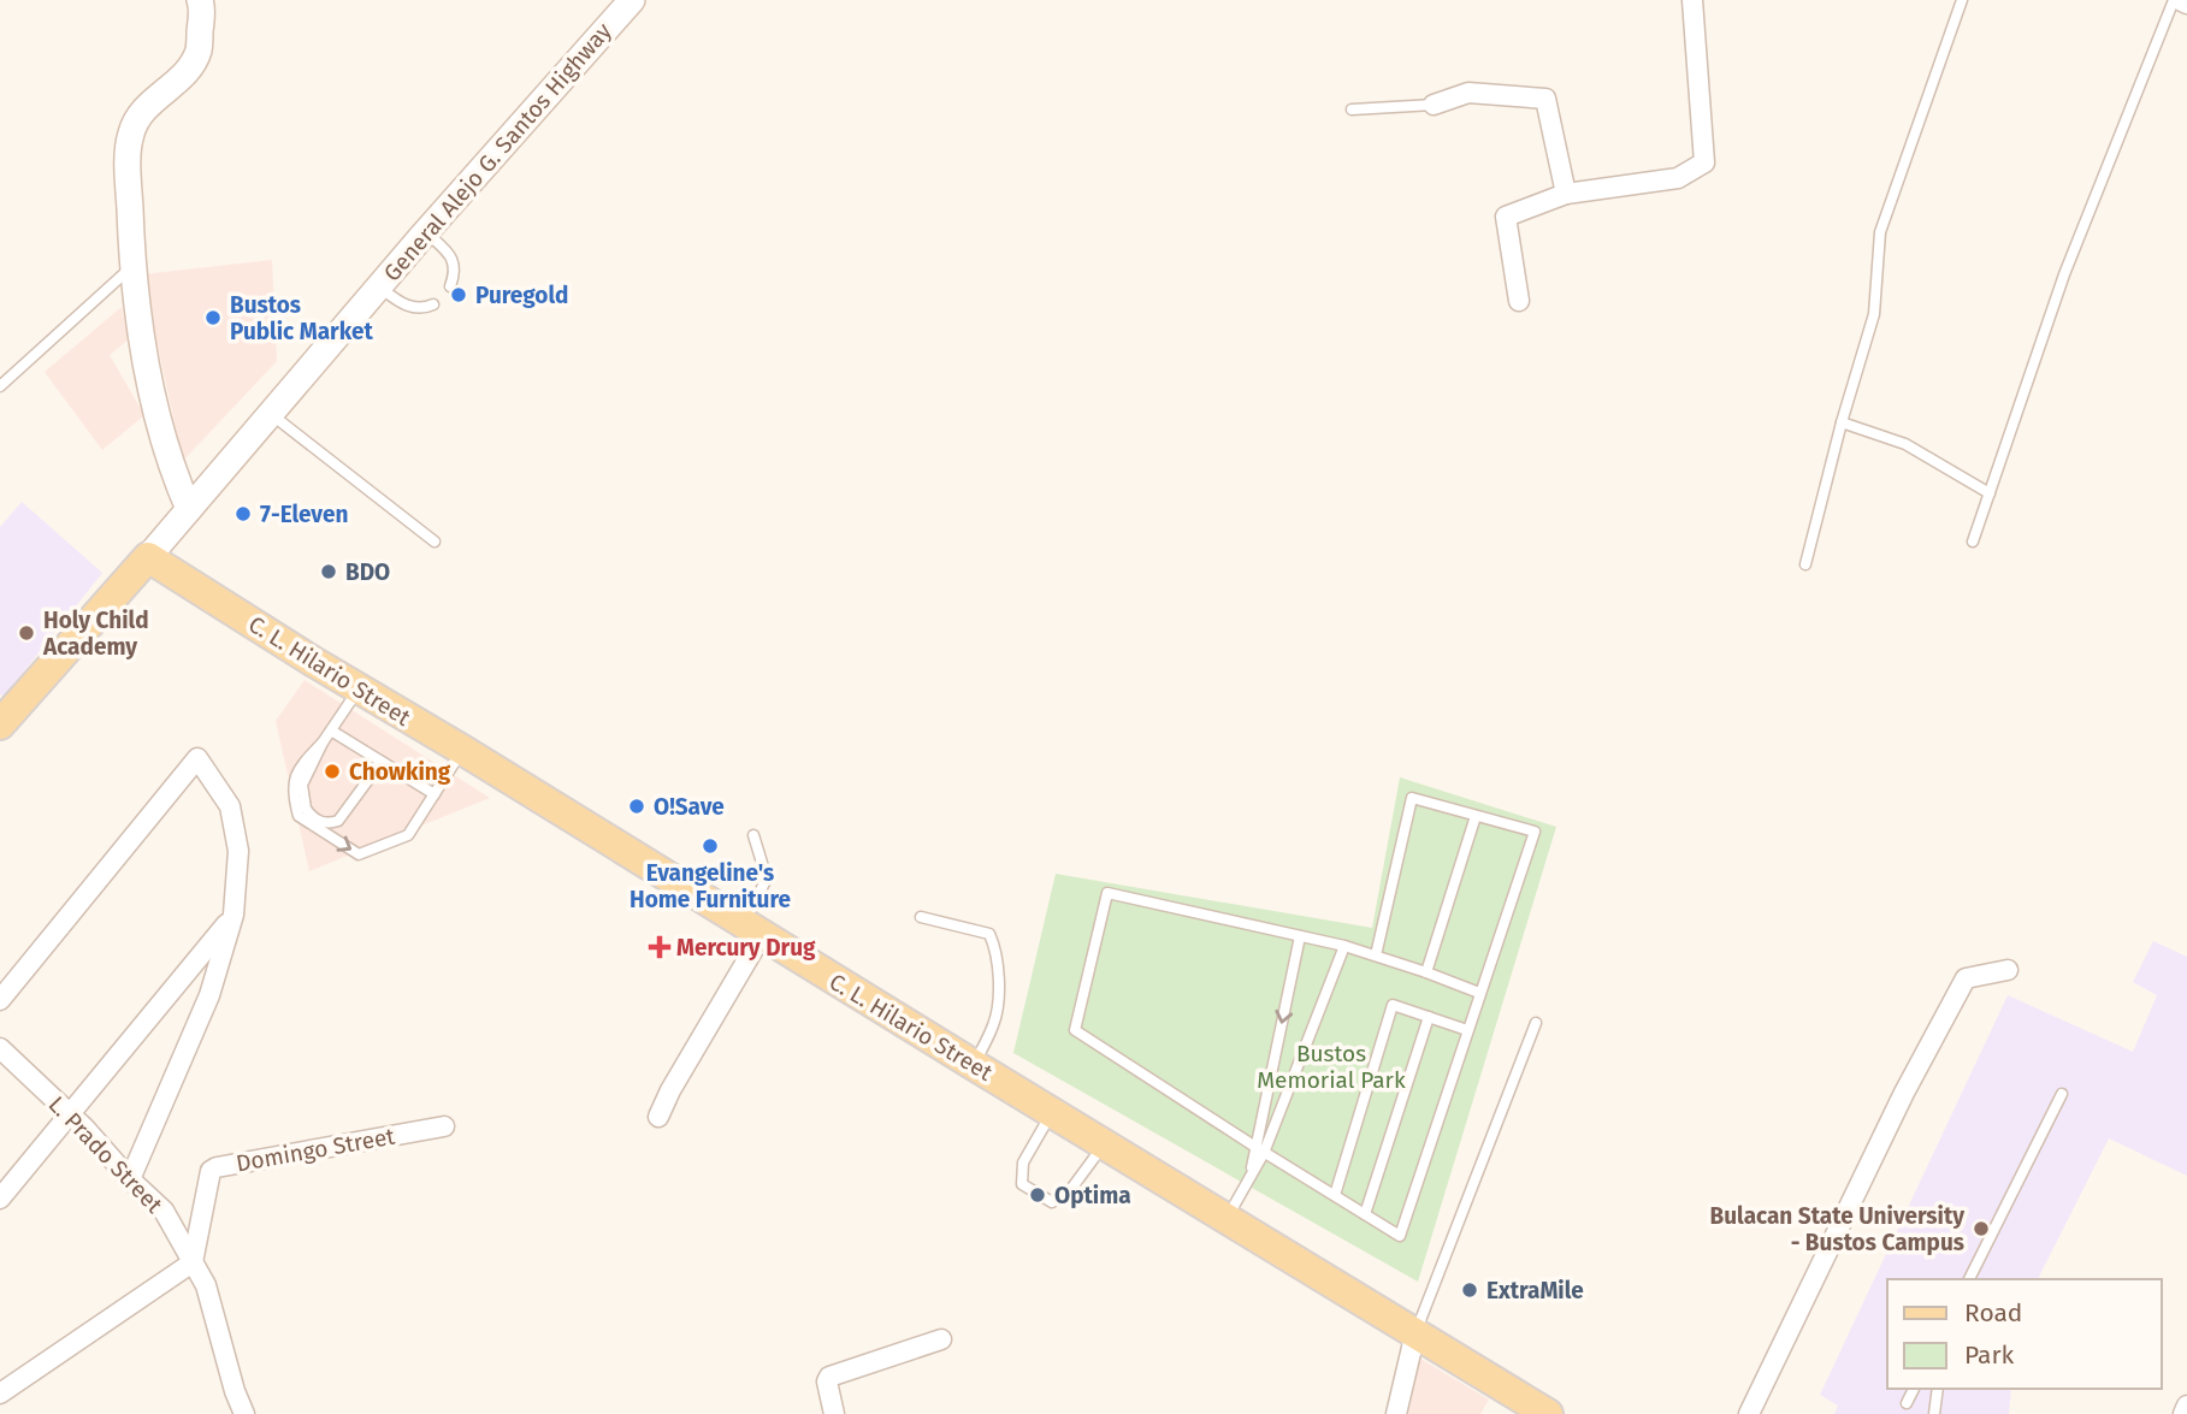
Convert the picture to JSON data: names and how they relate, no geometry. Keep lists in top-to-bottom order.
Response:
{
  "streets": {
    "main road": ["General Alejo G. Santos Highway", "C. L. Hilario Street"],
    "street": ["Domingo Street", "L. Prado Street"]
  },
  "crossings": [
    ["General Alejo G. Santos Highway", "C. L. Hilario Street"],
    ["Domingo Street", "L. Prado Street"]
  ],
  "parks": ["Bustos Memorial Park"],
  "places": {
    "other": [
      "Puregold",
      "Bustos Public Market",
      "7-Eleven",
      "BDO",
      "Holy Child Academy",
      "Chowking",
      "O!Save",
      "Evangeline's Home Furniture",
      "Optima",
      "Bulacan State University - Bustos Campus",
      "ExtraMile"
    ],
    "health": ["Mercury Drug"]
  },
  "legend": ["Road", "Park"]
}
